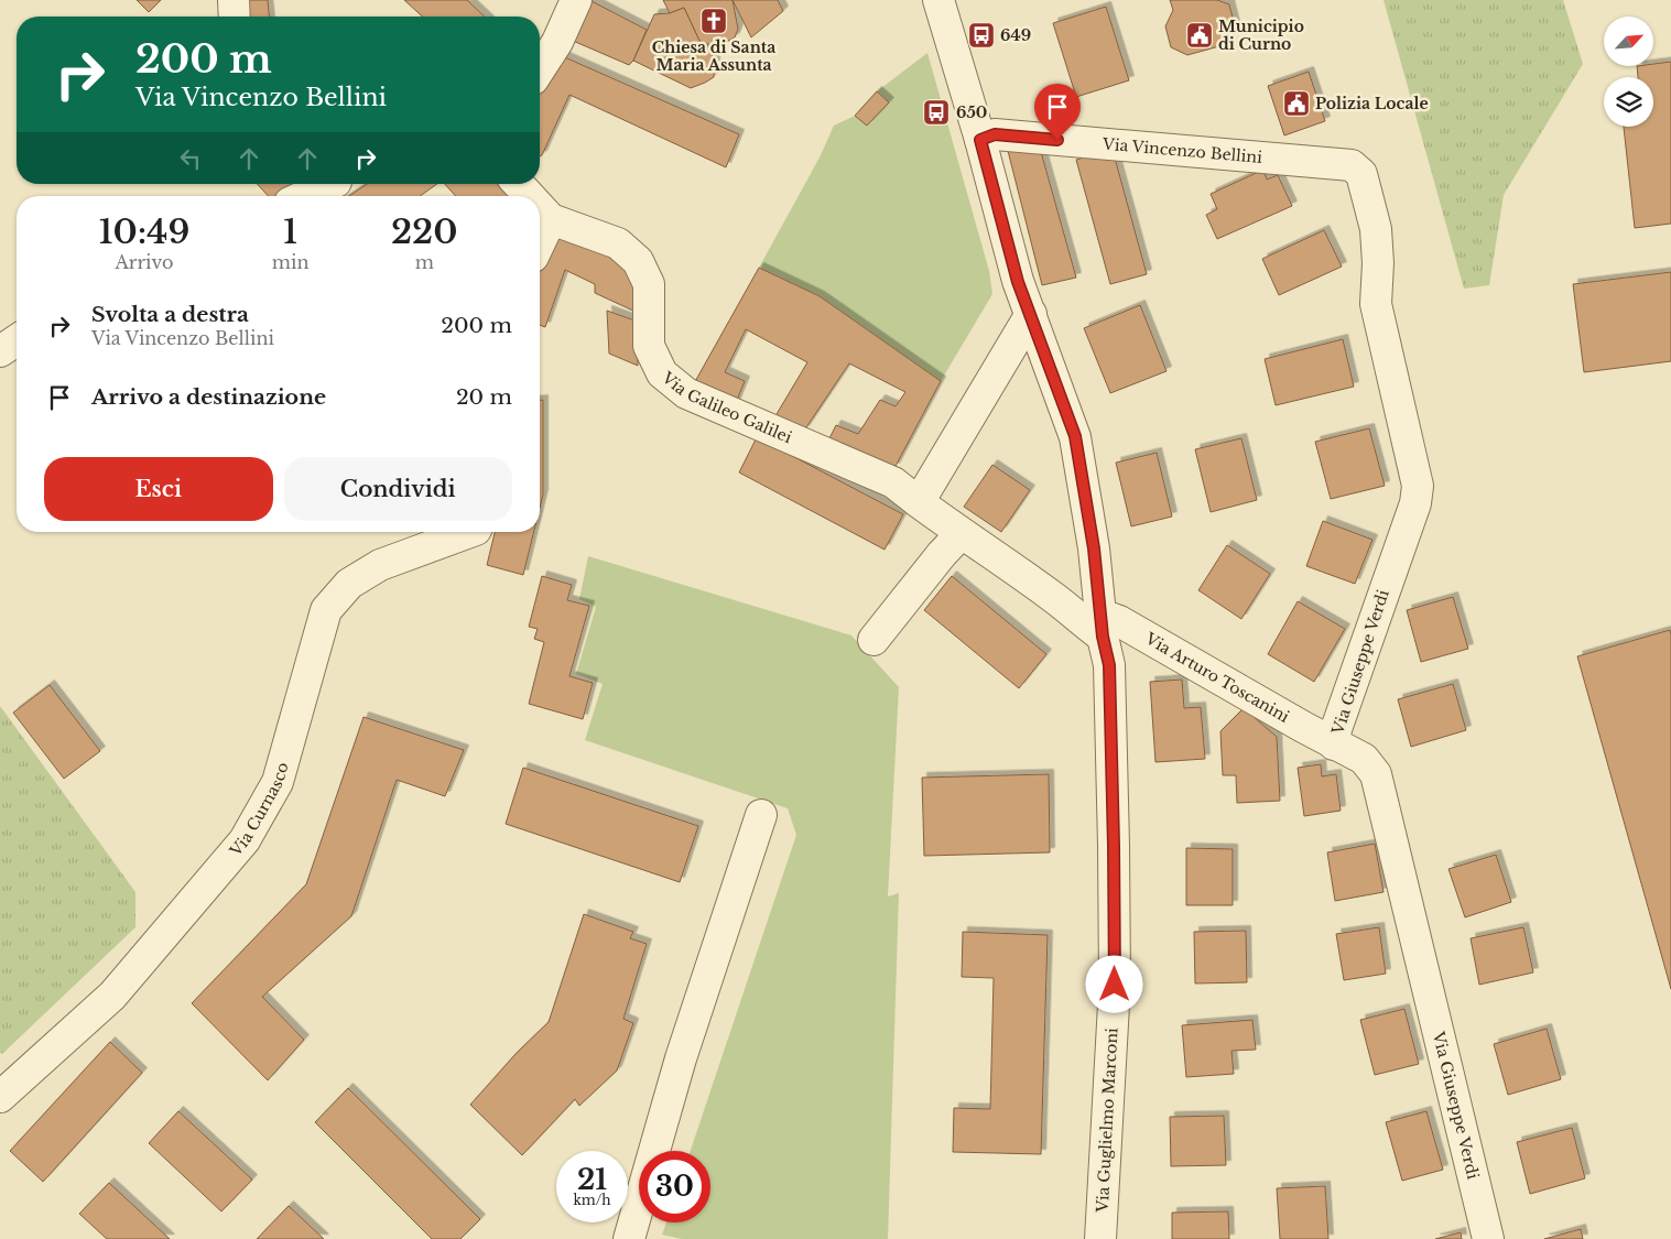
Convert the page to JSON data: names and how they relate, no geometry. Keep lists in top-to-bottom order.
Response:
{
  "streets": {
    "street": [
      "Via Vincenzo Bellini",
      "Via Galileo Galilei",
      "Via Giuseppe Verdi",
      "Via Arturo Toscanini",
      "Via Curnasco",
      "Via Guglielmo Marconi"
    ]
  },
  "crossings": [
    ["Via Vincenzo Bellini", "Via Giuseppe Verdi"],
    ["Via Vincenzo Bellini", "Via Guglielmo Marconi"],
    ["Via Galileo Galilei", "Via Arturo Toscanini"],
    ["Via Giuseppe Verdi", "Via Arturo Toscanini"],
    ["Via Arturo Toscanini", "Via Guglielmo Marconi"]
  ],
  "places": {
    "church": ["Chiesa di Santa Maria Assunta"],
    "bus stop": ["649", "650"],
    "public building": ["Municipio di Curno", "Polizia Locale"]
  },
  "north": "top right",
  "page": {
    "turn": ["200 m", "Via Vincenzo Bellini"],
    "eta": [
      "10:49",
      "Arrivo",
      "1",
      "min",
      "220",
      "m"
    ],
    "list": [
      {
        "name": "Svolta a destra",
        "note": "Via Vincenzo Bellini",
        "value": "200 m"
      },
      {
        "name": "Arrivo a destinazione",
        "value": "20 m"
      }
    ],
    "buttons": ["Esci", "Condividi"],
    "speed": "21 km/h",
    "limit": "30"
  }
}
